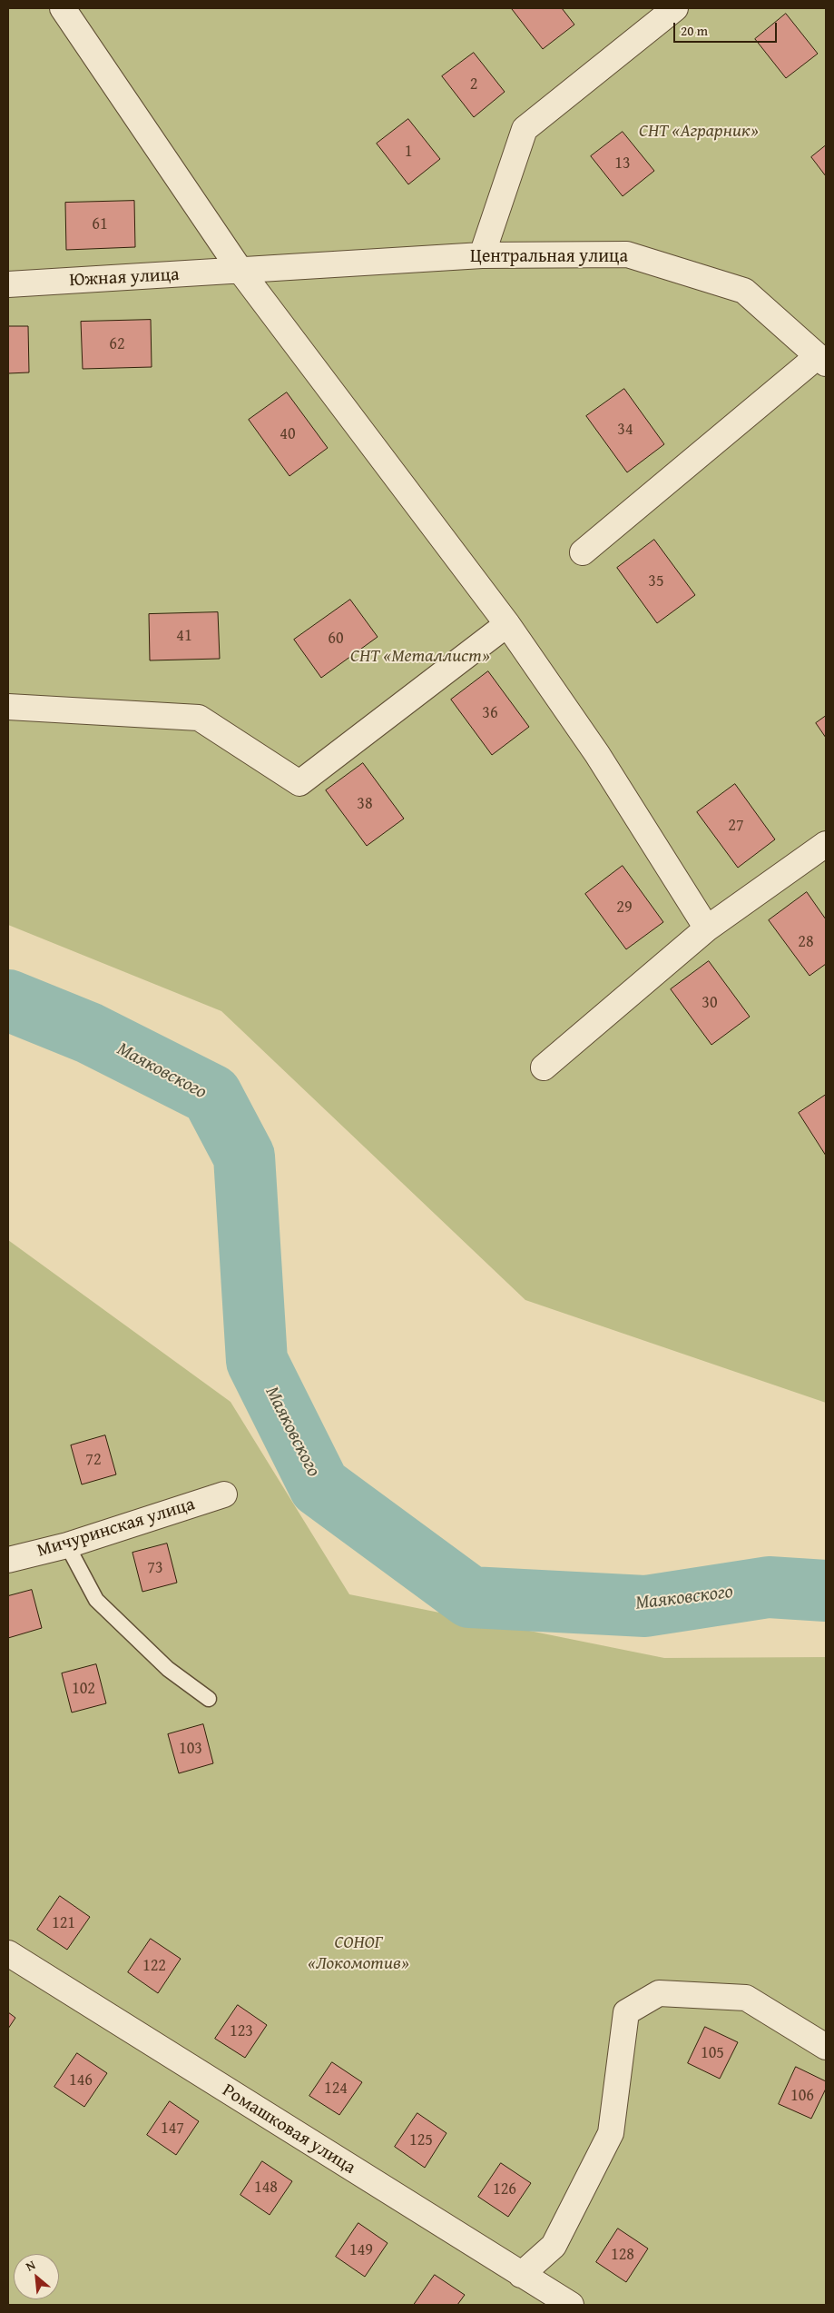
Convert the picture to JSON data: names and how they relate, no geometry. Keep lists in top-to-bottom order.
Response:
{
  "streets": {
    "street": [
      "Центральная улица",
      "Южная улица",
      "Мичуринская улица",
      "Ромашковая улица"
    ]
  },
  "crossings": [
    ["Центральная улица", "Южная улица"]
  ],
  "water": ["Маяковского"],
  "parks": ["СНТ «Аграрник»", "СНТ «Металлист»", "СОНОГ «Локомотив»"],
  "house_numbers": [
    "2",
    "1",
    "13",
    "61",
    "62",
    "34",
    "40",
    "35",
    "41",
    "60",
    "36",
    "38",
    "27",
    "29",
    "28",
    "30",
    "72",
    "73",
    "102",
    "103",
    "121",
    "122",
    "123",
    "105",
    "146",
    "124",
    "106",
    "147",
    "125",
    "148",
    "126",
    "149",
    "128"
  ],
  "scale_bar": "20 m",
  "north": "top left"
}
